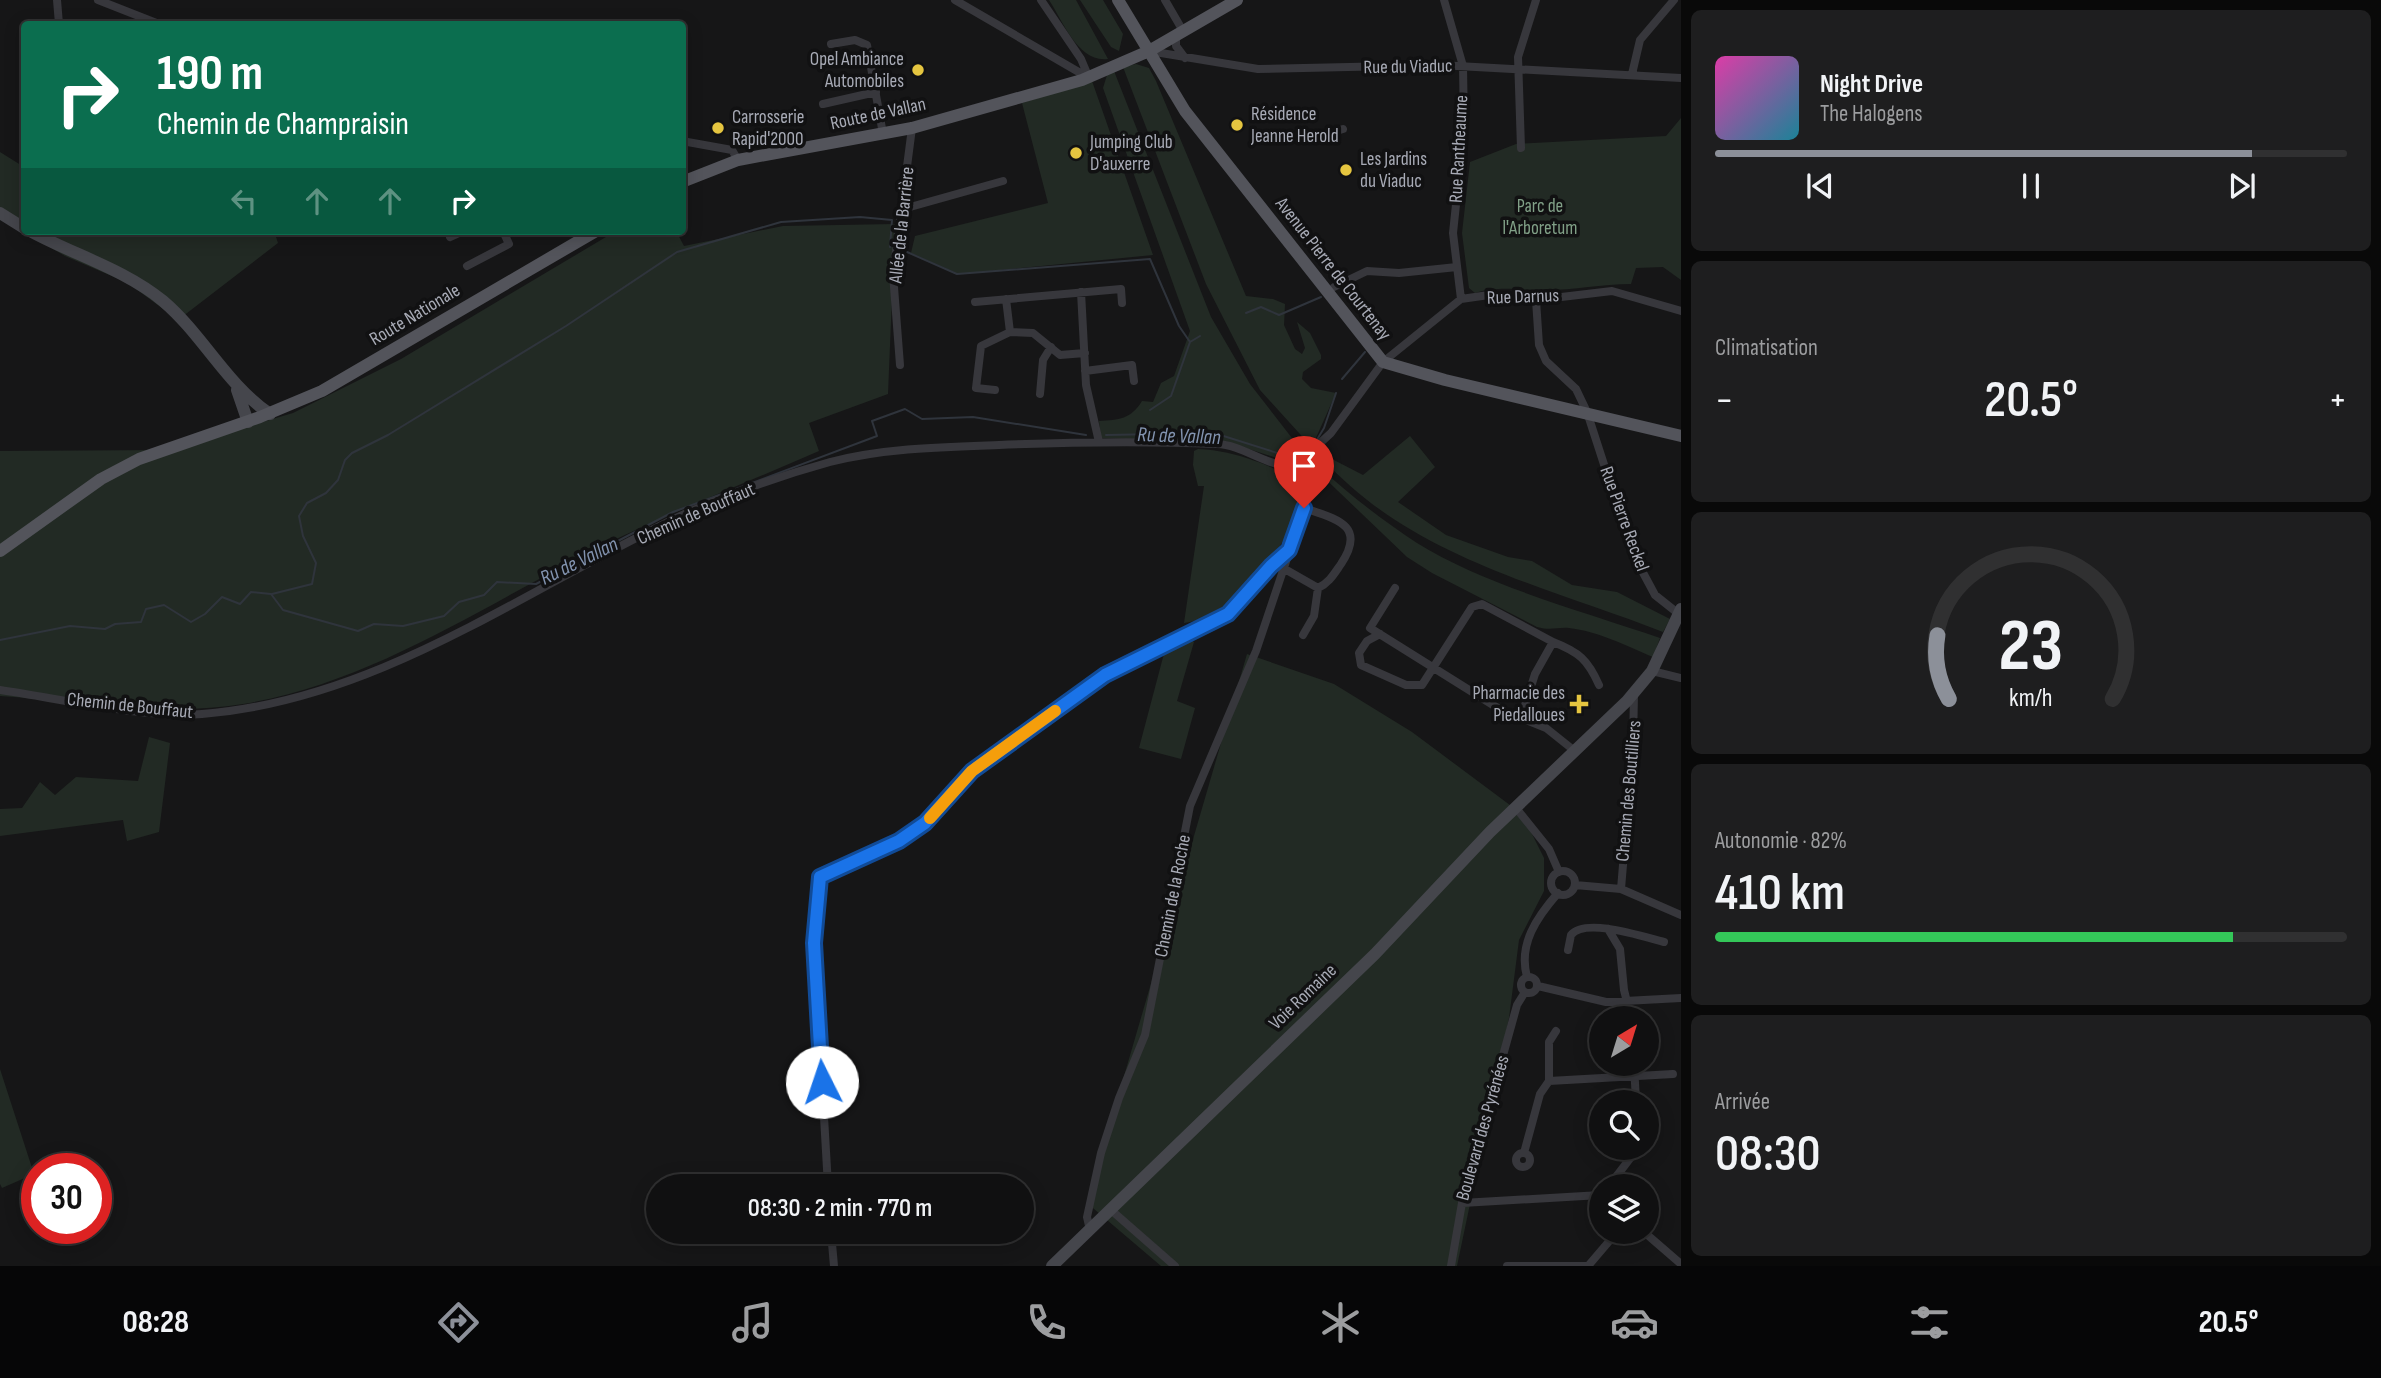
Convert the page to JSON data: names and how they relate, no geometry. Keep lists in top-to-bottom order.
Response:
{
  "streets": {
    "main road": [
      "Route de Vallan",
      "Avenue Pierre de Courtenay",
      "Route Nationale",
      "Voie Romaine"
    ],
    "street": [
      "Rue du Viaduc",
      "Rue Rantheaume",
      "Allée de la Barrière",
      "Rue Darnus",
      "Chemin de Bouffaut",
      "Rue Pierre Reckel",
      "Chemin des Boutilliers",
      "Chemin de la Roche",
      "Boulevard des Pyrénées"
    ]
  },
  "crossings": [
    ["Rue du Viaduc", "Route de Vallan"],
    ["Rue du Viaduc", "Rue Rantheaume"],
    ["Rue du Viaduc", "Avenue Pierre de Courtenay"],
    ["Route de Vallan", "Allée de la Barrière"],
    ["Route de Vallan", "Avenue Pierre de Courtenay"],
    ["Rue Rantheaume", "Rue Darnus"],
    ["Avenue Pierre de Courtenay", "Rue Darnus"],
    ["Avenue Pierre de Courtenay", "Rue Pierre Reckel"],
    ["Rue Darnus", "Chemin de Bouffaut"],
    ["Rue Darnus", "Rue Pierre Reckel"],
    ["Rue Pierre Reckel", "Voie Romaine"],
    ["Chemin des Boutilliers", "Voie Romaine"],
    ["Chemin de la Roche", "Voie Romaine"]
  ],
  "water": ["Ru de Vallan"],
  "parks": ["Parc de l'Arboretum"],
  "places": {
    "other": [
      "Opel Ambiance Automobiles",
      "Résidence Jeanne Herold",
      "Carrosserie Rapid'2000",
      "Jumping Club D'auxerre",
      "Les Jardins du Viaduc"
    ],
    "health": ["Pharmacie des Piedalloues"]
  },
  "north": "top right",
  "page": {
    "turn": ["190 m", "Chemin de Champraisin"],
    "song": ["Night Drive", "The Halogens"],
    "tile": [
      "Climatisation",
      ["Autonomie · 82%", "410 km"],
      ["Arrivée", "08:30"]
    ],
    "heat": ["−", "20.5°", "+"],
    "limit": "30",
    "trip": "08:30 · 2 min · 770 m",
    "tabs": ["08:28", "20.5°"],
    "gauge": ["23", "km/h"]
  }
}
